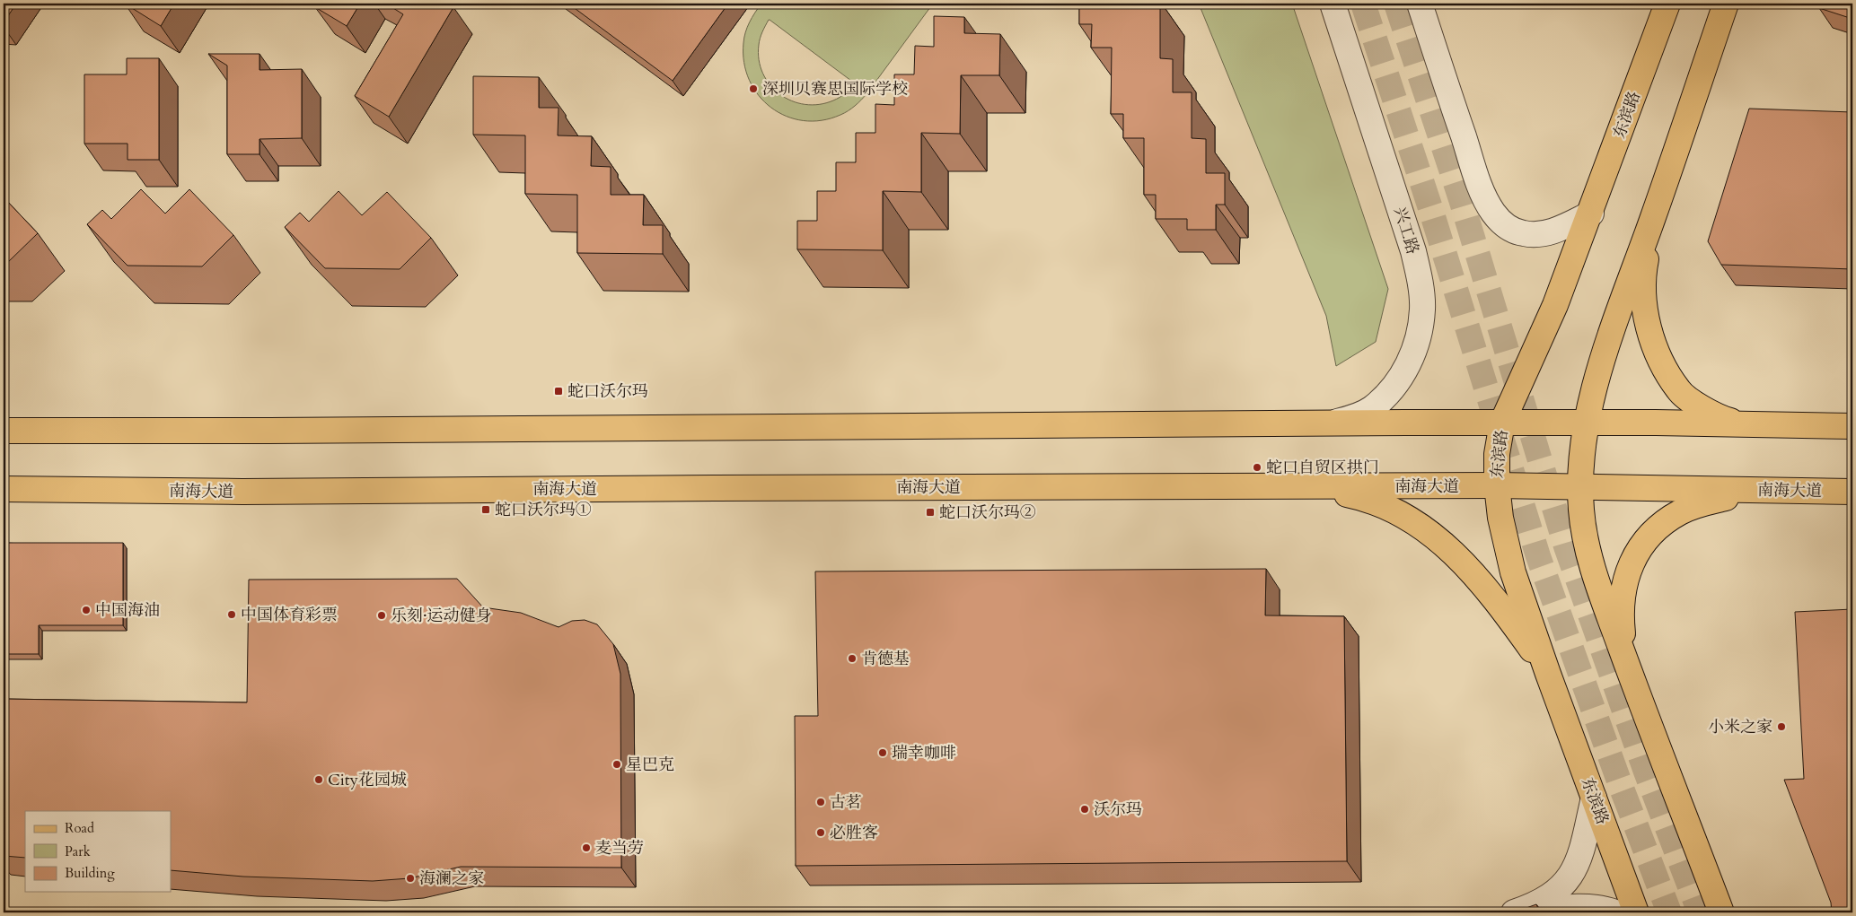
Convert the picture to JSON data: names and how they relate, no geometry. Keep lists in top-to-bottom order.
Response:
{
  "streets": {
    "main road": ["东滨路", "南海大道"],
    "street": ["兴工路"]
  },
  "crossings": [
    ["东滨路", "南海大道"]
  ],
  "places": {
    "other": [
      "深圳贝赛思国际学校",
      "蛇口自贸区拱门",
      "中国海油",
      "中国体育彩票",
      "乐刻·运动健身",
      "肯德基",
      "小米之家",
      "瑞幸咖啡",
      "星巴克",
      "City花园城",
      "古茗",
      "沃尔玛",
      "必胜客",
      "麦当劳",
      "海澜之家"
    ],
    "transit": ["蛇口沃尔玛", "蛇口沃尔玛①", "蛇口沃尔玛②"]
  },
  "legend": ["Road", "Park", "Building"]
}
